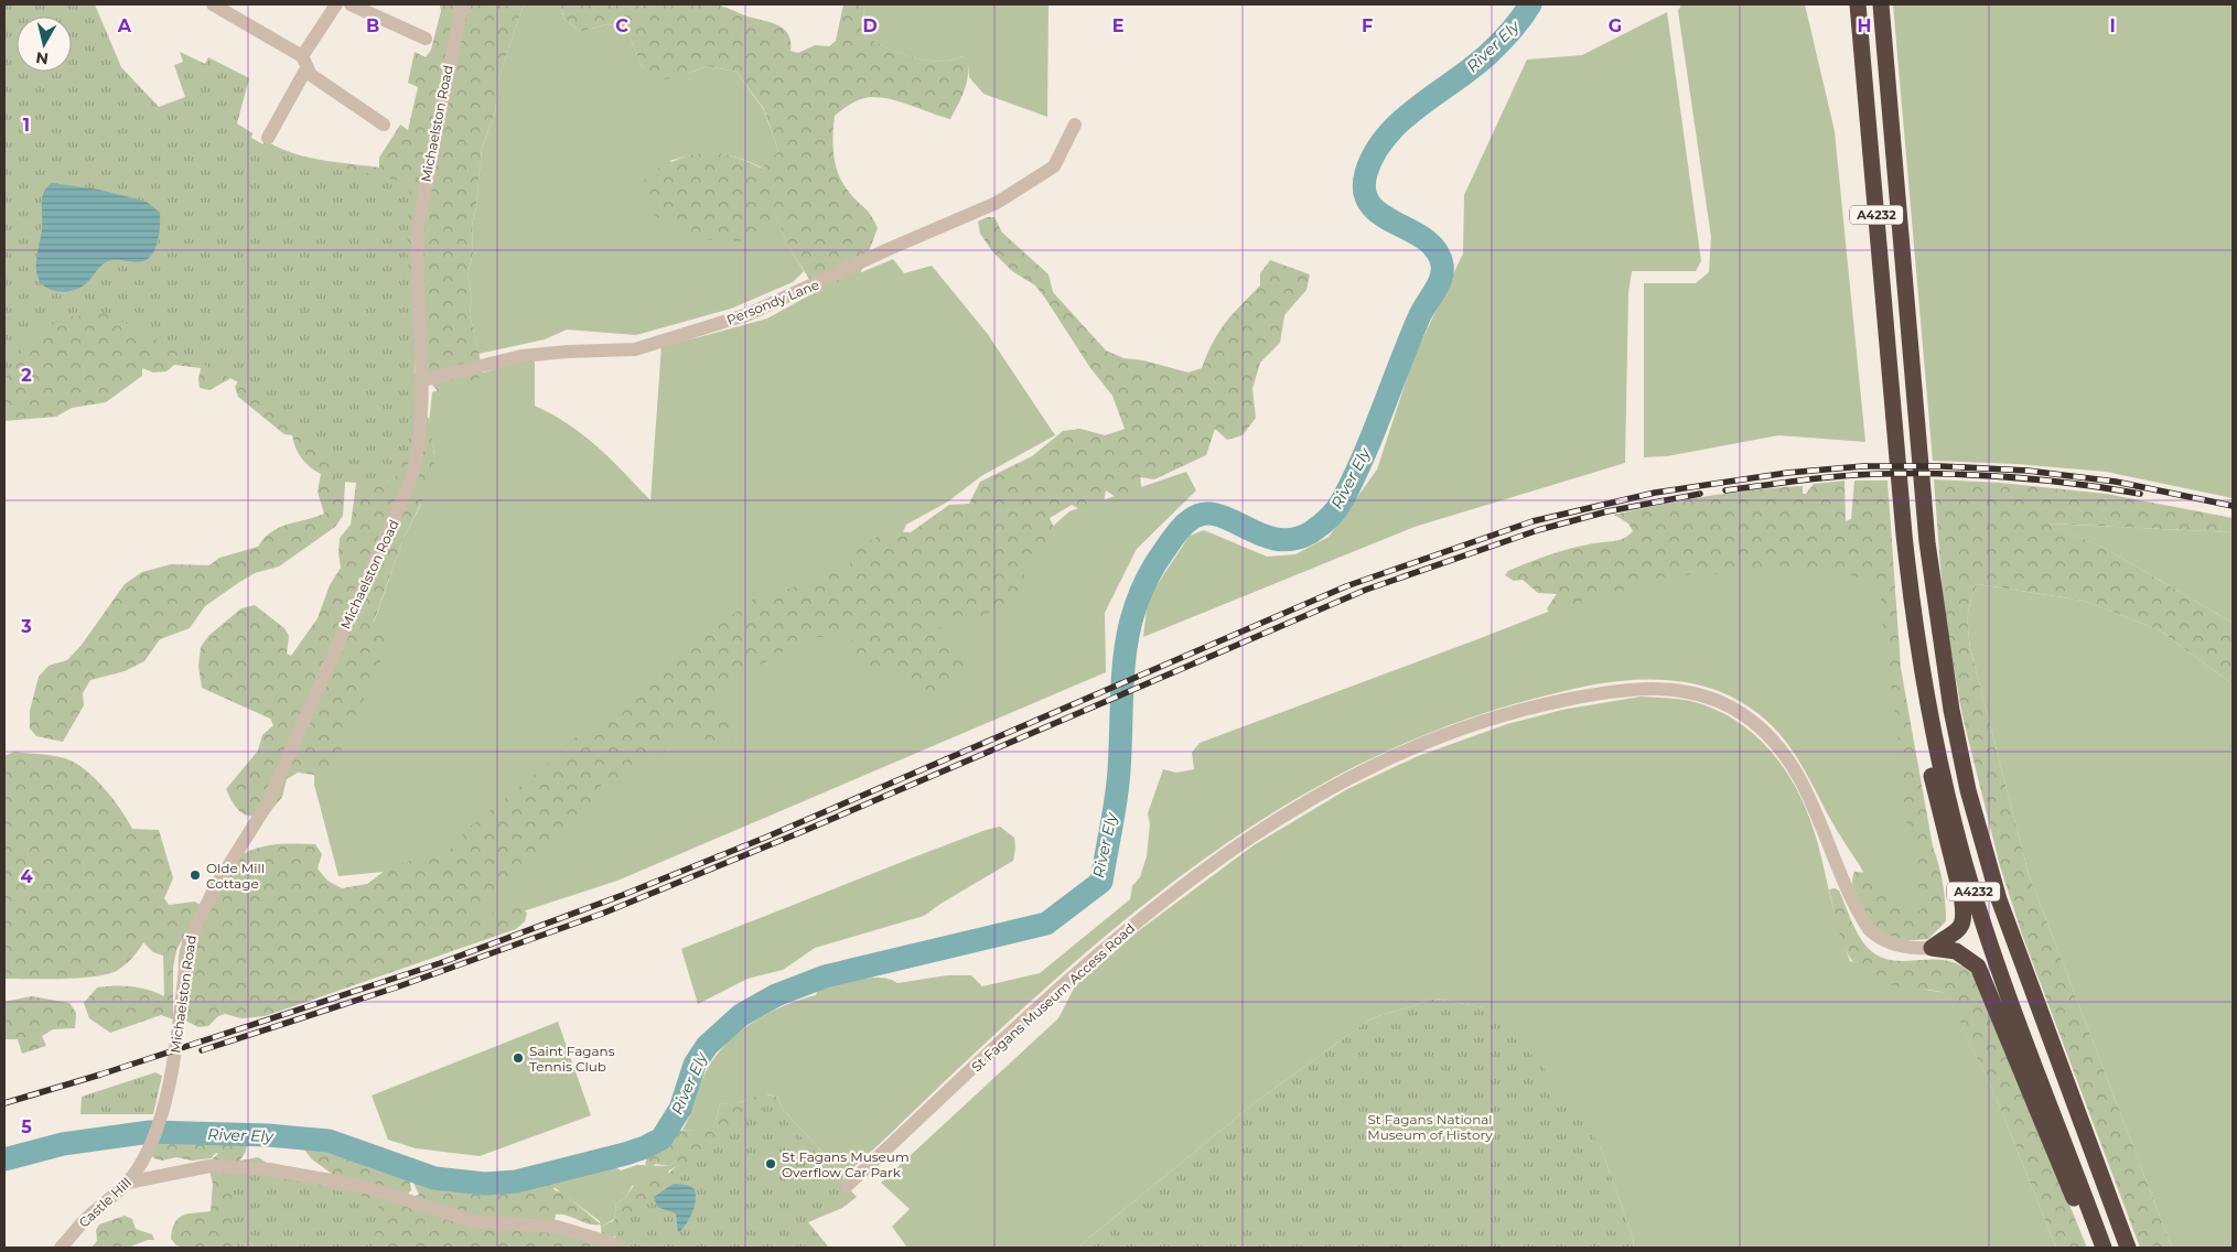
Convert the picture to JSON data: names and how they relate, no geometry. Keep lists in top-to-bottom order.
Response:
{
  "streets": {
    "highway": ["A4232"],
    "street": [
      "Michaelston Road",
      "Persondy Lane",
      "St Fagans Museum Access Road",
      "Castle Hill"
    ]
  },
  "crossings": [
    ["Michaelston Road", "Persondy Lane"],
    ["Michaelston Road", "Castle Hill"]
  ],
  "water": ["River Ely"],
  "parks": ["St Fagans National Museum of History"],
  "places": ["Olde Mill Cottage", "Saint Fagans Tennis Club", "St Fagans Museum Overflow Car Park"],
  "north": "bottom",
  "grid": {
    "columns": [
      "A",
      "B",
      "C",
      "D",
      "E",
      "F",
      "G",
      "H",
      "I"
    ],
    "rows": [
      "1",
      "2",
      "3",
      "4",
      "5"
    ]
  }
}
